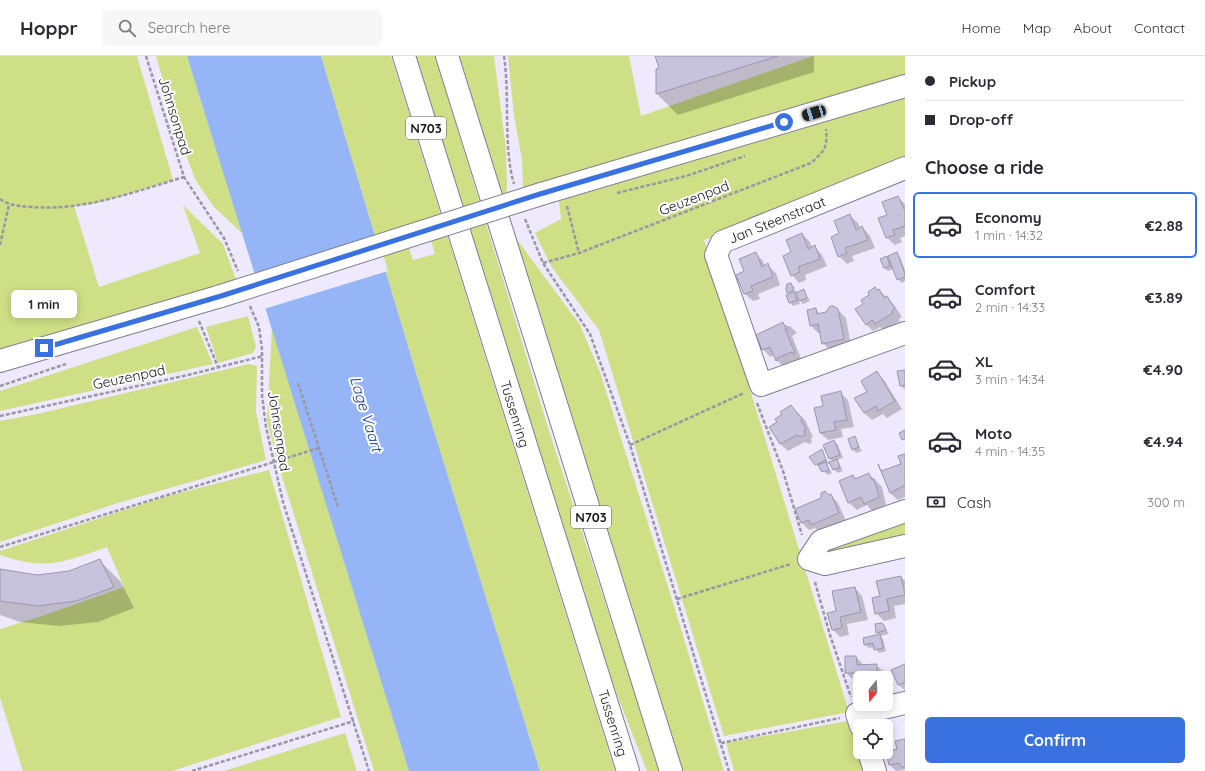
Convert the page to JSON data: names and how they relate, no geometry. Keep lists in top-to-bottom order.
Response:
{
  "streets": {
    "main road": ["N703", "Jan Steenstraat", "Tussenring"],
    "path": ["Johnsonpad", "Geuzenpad"]
  },
  "crossings": [
    ["Johnsonpad", "Geuzenpad"]
  ],
  "water": ["Lage Vaart"],
  "north": "bottom",
  "page": {
    "header": "Hoppr",
    "search": "Search here",
    "nav": [
      "Home",
      "Map",
      "About",
      "Contact"
    ],
    "banner": ["Pickup", "Drop-off"],
    "heading": "Choose a ride",
    "list": [
      {
        "name": "Economy",
        "note": "1 min · 14:32",
        "value": "€2.88"
      },
      {
        "name": "Comfort",
        "note": "2 min · 14:33",
        "value": "€3.89"
      },
      {
        "name": "XL",
        "note": "3 min · 14:34",
        "value": "€4.90"
      },
      {
        "name": "Moto",
        "note": "4 min · 14:35",
        "value": "€4.94"
      }
    ],
    "bubble": "1 min",
    "pay": ["Cash", "300 m"],
    "buttons": "Confirm"
  }
}
